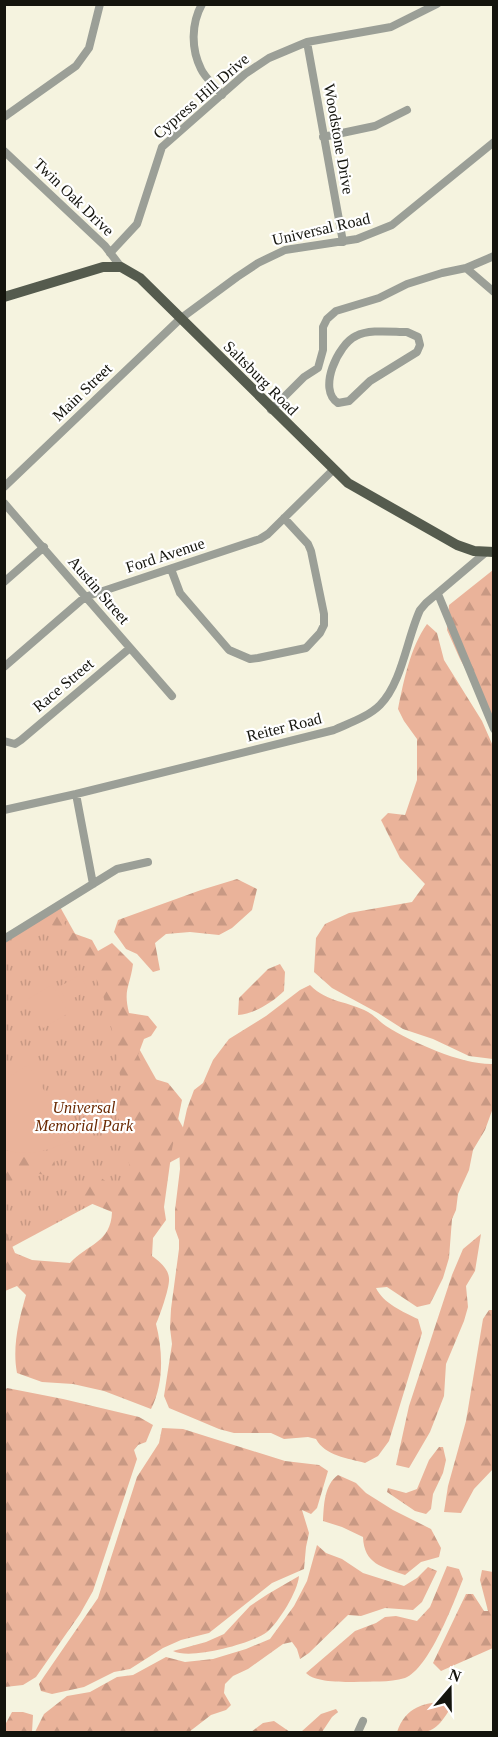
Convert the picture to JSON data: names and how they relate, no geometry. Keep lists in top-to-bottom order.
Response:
{
  "streets": {
    "main road": ["Saltsburg Road"],
    "street": [
      "Cypress Hill Drive",
      "Woodstone Drive",
      "Twin Oak Drive",
      "Universal Road",
      "Main Street",
      "Ford Avenue",
      "Austin Street",
      "Race Street",
      "Reiter Road"
    ]
  },
  "crossings": [
    ["Cypress Hill Drive", "Woodstone Drive"],
    ["Cypress Hill Drive", "Twin Oak Drive"],
    ["Woodstone Drive", "Universal Road"],
    ["Twin Oak Drive", "Saltsburg Road"],
    ["Universal Road", "Saltsburg Road"],
    ["Universal Road", "Main Street"],
    ["Saltsburg Road", "Main Street"],
    ["Saltsburg Road", "Ford Avenue"],
    ["Saltsburg Road", "Reiter Road"],
    ["Ford Avenue", "Austin Street"],
    ["Austin Street", "Race Street"]
  ],
  "parks": ["Universal Memorial Park"],
  "north": "top"
}
